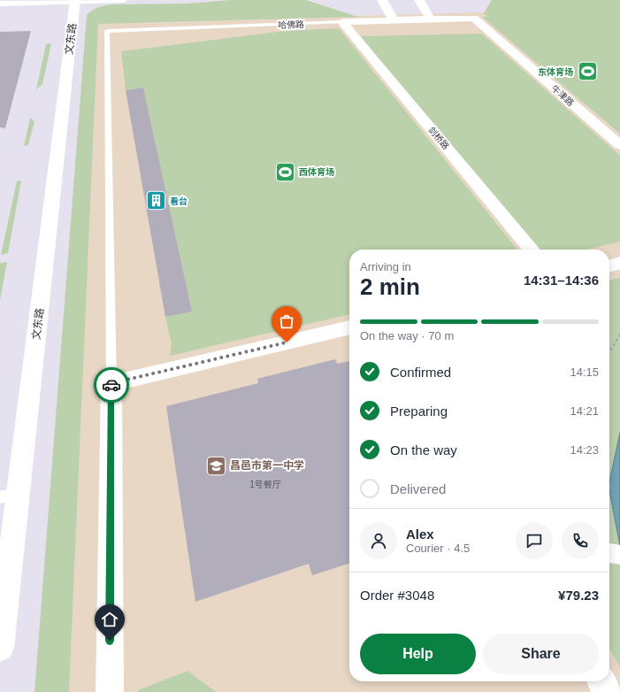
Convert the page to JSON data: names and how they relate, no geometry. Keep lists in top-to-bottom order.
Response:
{
  "streets": {
    "street": [
      "哈佛路",
      "文东路",
      "牛津路",
      "剑桥路"
    ]
  },
  "crossings": [
    ["哈佛路", "牛津路"],
    ["哈佛路", "剑桥路"]
  ],
  "places": {
    "sports": ["东体育场", "西体育场"],
    "building": ["看台"],
    "school or university": ["昌邑市第一中学"]
  },
  "house_numbers": ["1号餐厅"],
  "page": {
    "heading": ["2 min", "Arriving in", "14:31–14:36"],
    "panel": [
      "Alex",
      "Courier · 4.5",
      "Order #3048",
      "¥79.23"
    ],
    "bar": "On the way · 70 m",
    "list": [
      ["Confirmed", "14:15"],
      ["Preparing", "14:21"],
      ["On the way", "14:23"],
      "Delivered"
    ],
    "buttons": ["Help", "Share"]
  }
}
